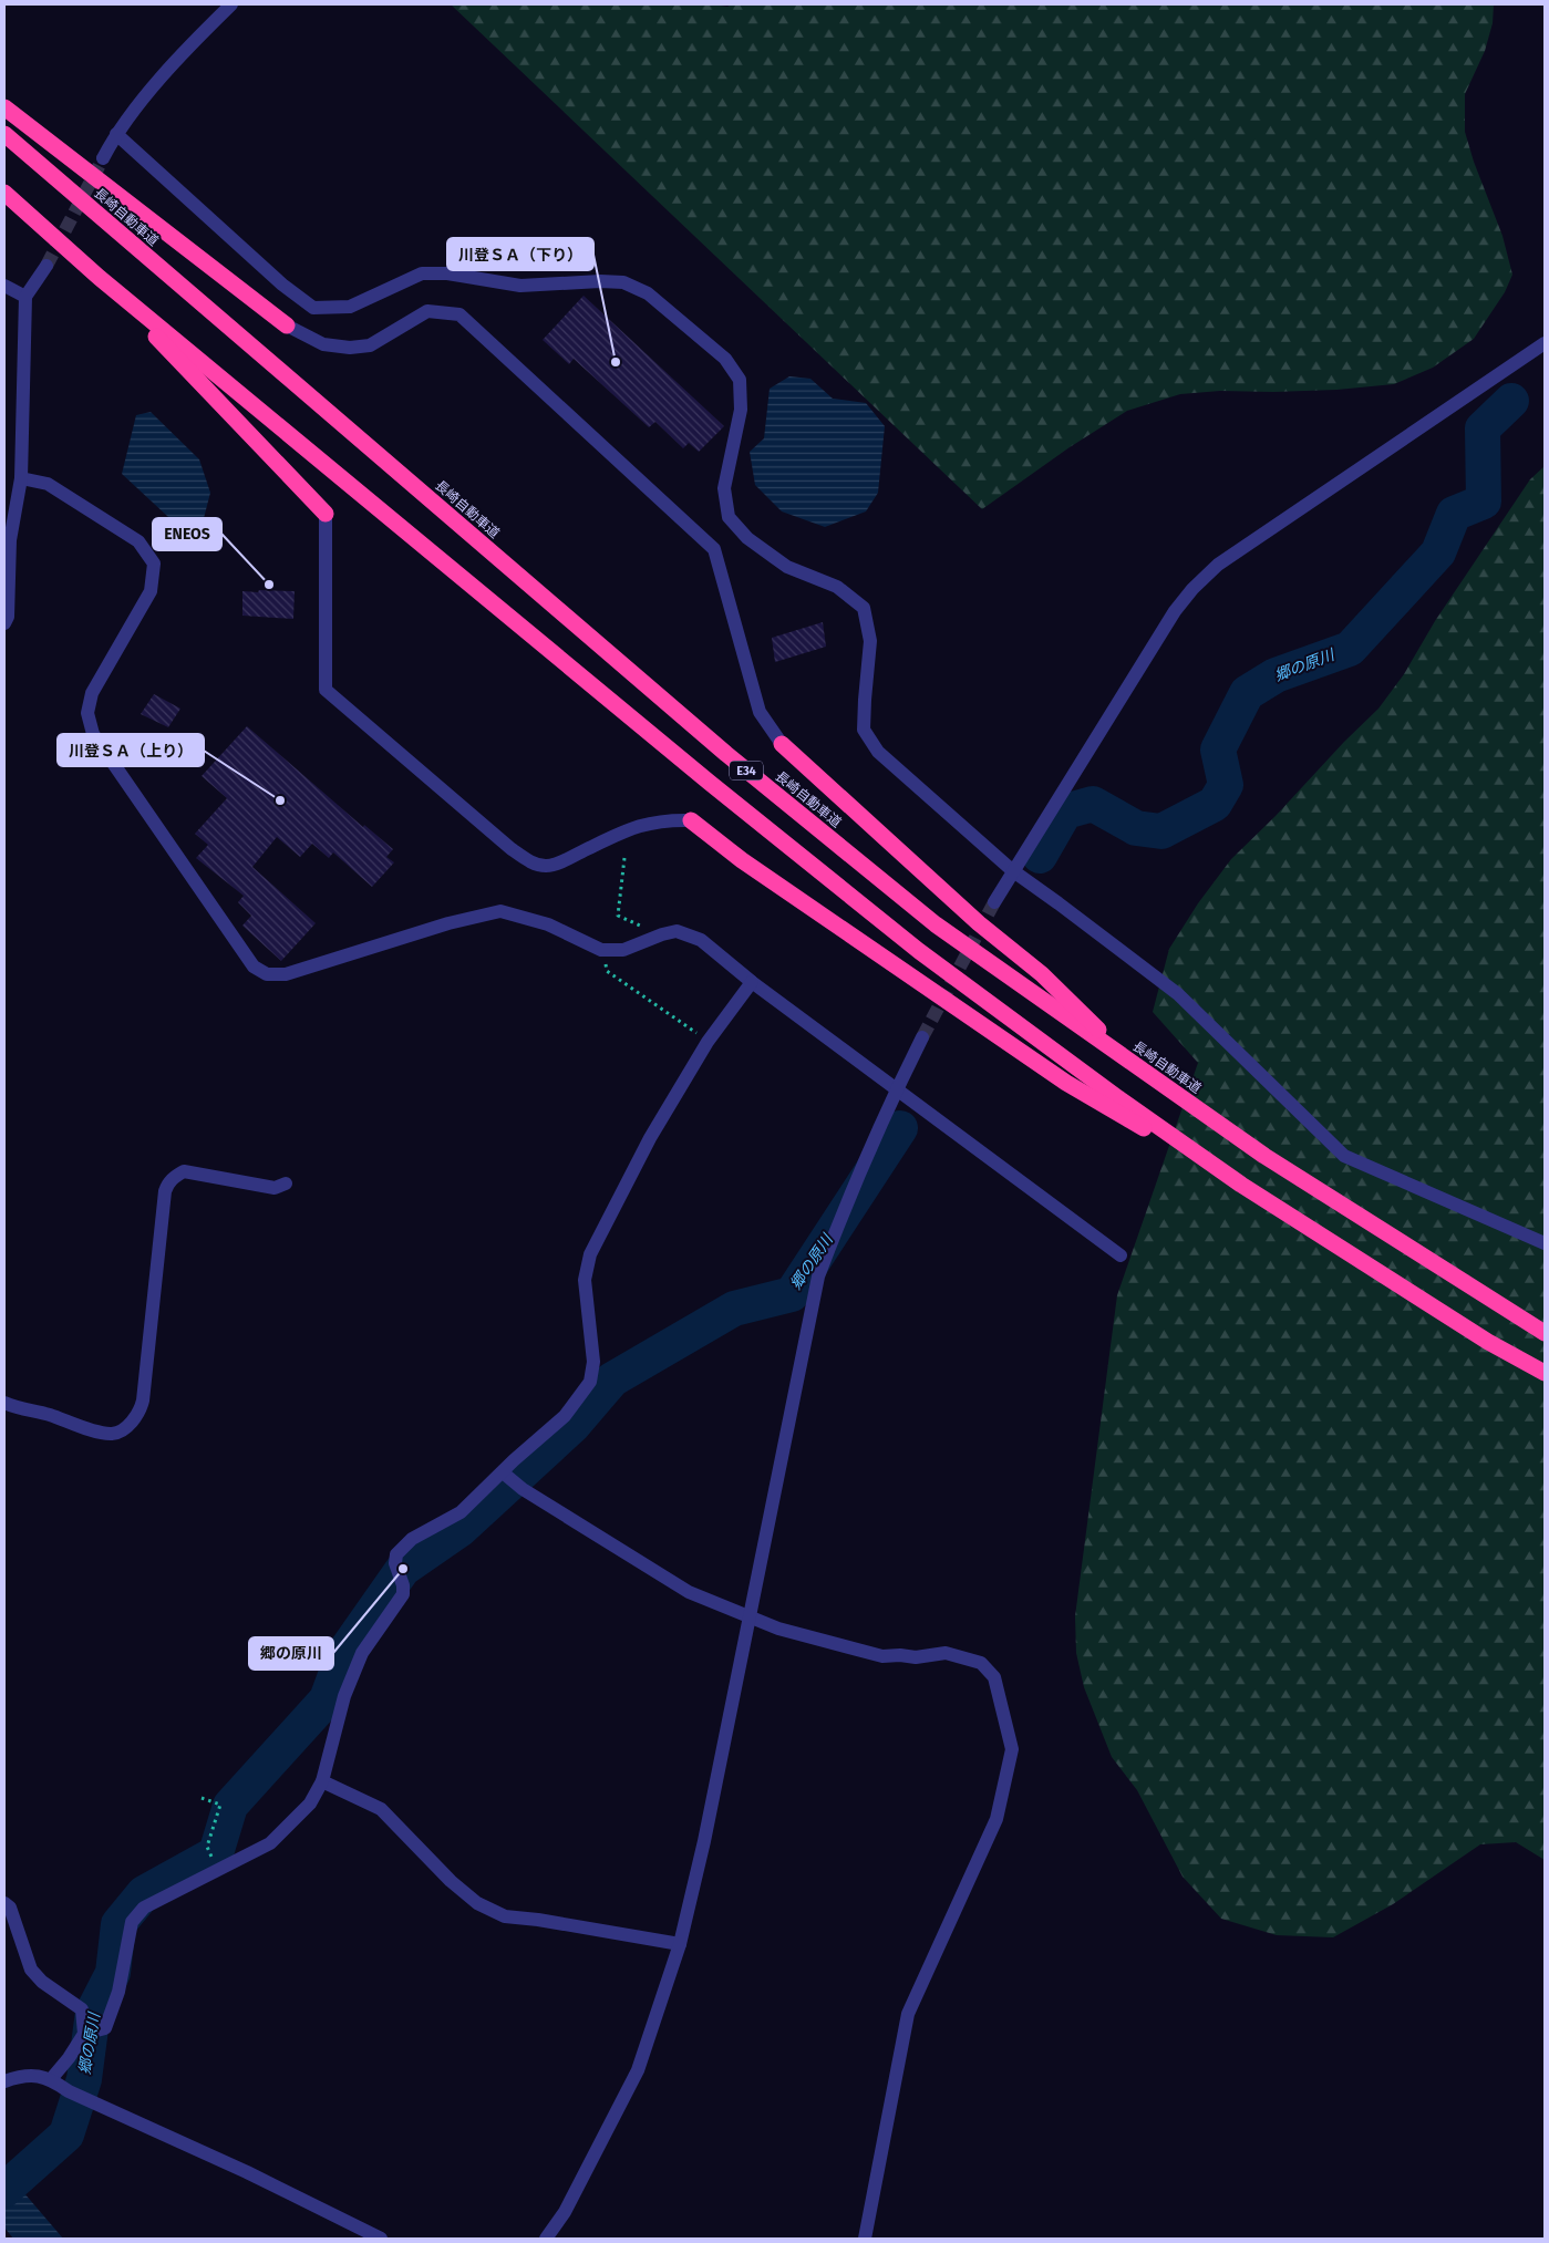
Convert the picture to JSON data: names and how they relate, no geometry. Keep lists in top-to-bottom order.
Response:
{
  "streets": {
    "highway": ["長崎自動車道", "E34"]
  },
  "water": ["郷の原川"],
  "places": [
    "川登ＳＡ（下り）",
    "ENEOS",
    "川登ＳＡ（上り）",
    "郷の原川"
  ]
}
